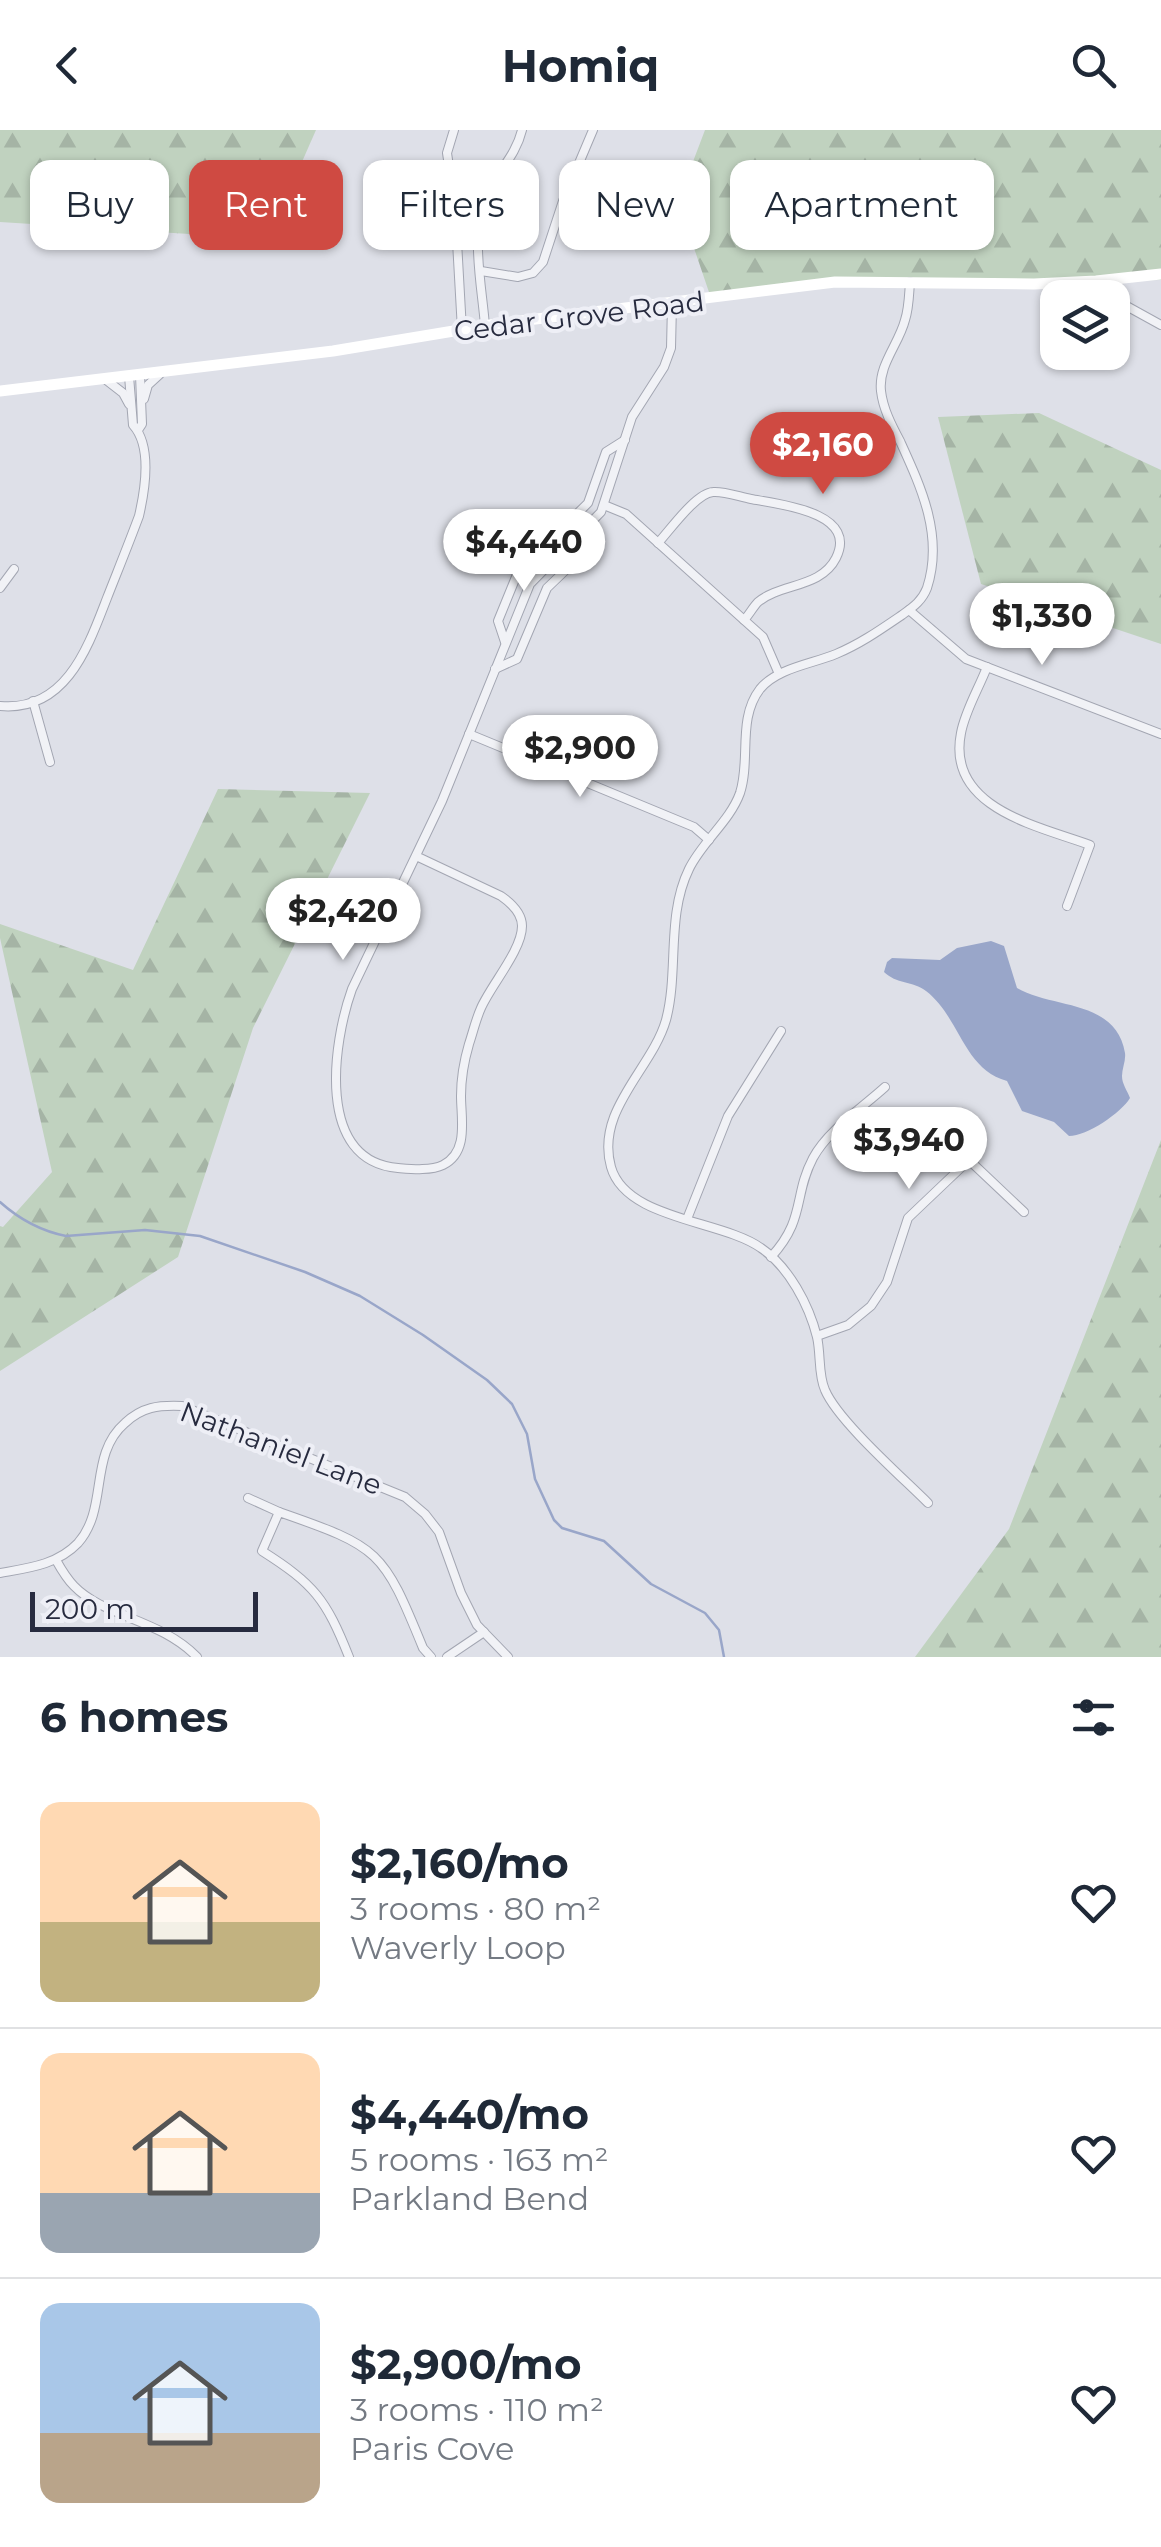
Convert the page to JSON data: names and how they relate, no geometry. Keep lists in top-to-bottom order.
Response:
{
  "streets": {
    "main road": ["Cedar Grove Road"],
    "street": ["Nathaniel Lane"]
  },
  "scale_bar": "200 m",
  "page": {
    "header": "Homiq",
    "chip": [
      "Buy",
      "Rent",
      "Filters",
      "New",
      "Apartment"
    ],
    "price": [
      "$2,160",
      "$4,440",
      "$1,330",
      "$2,900",
      "$2,420",
      "$3,940"
    ],
    "scale": "200 m",
    "heading": "6 homes",
    "list": [
      {
        "name": "$2,160/mo",
        "note": "3 rooms · 80 m² · Waverly Loop"
      },
      {
        "name": "$4,440/mo",
        "note": "5 rooms · 163 m² · Parkland Bend"
      },
      {
        "name": "$2,900/mo",
        "note": "3 rooms · 110 m² · Paris Cove"
      }
    ]
  }
}
